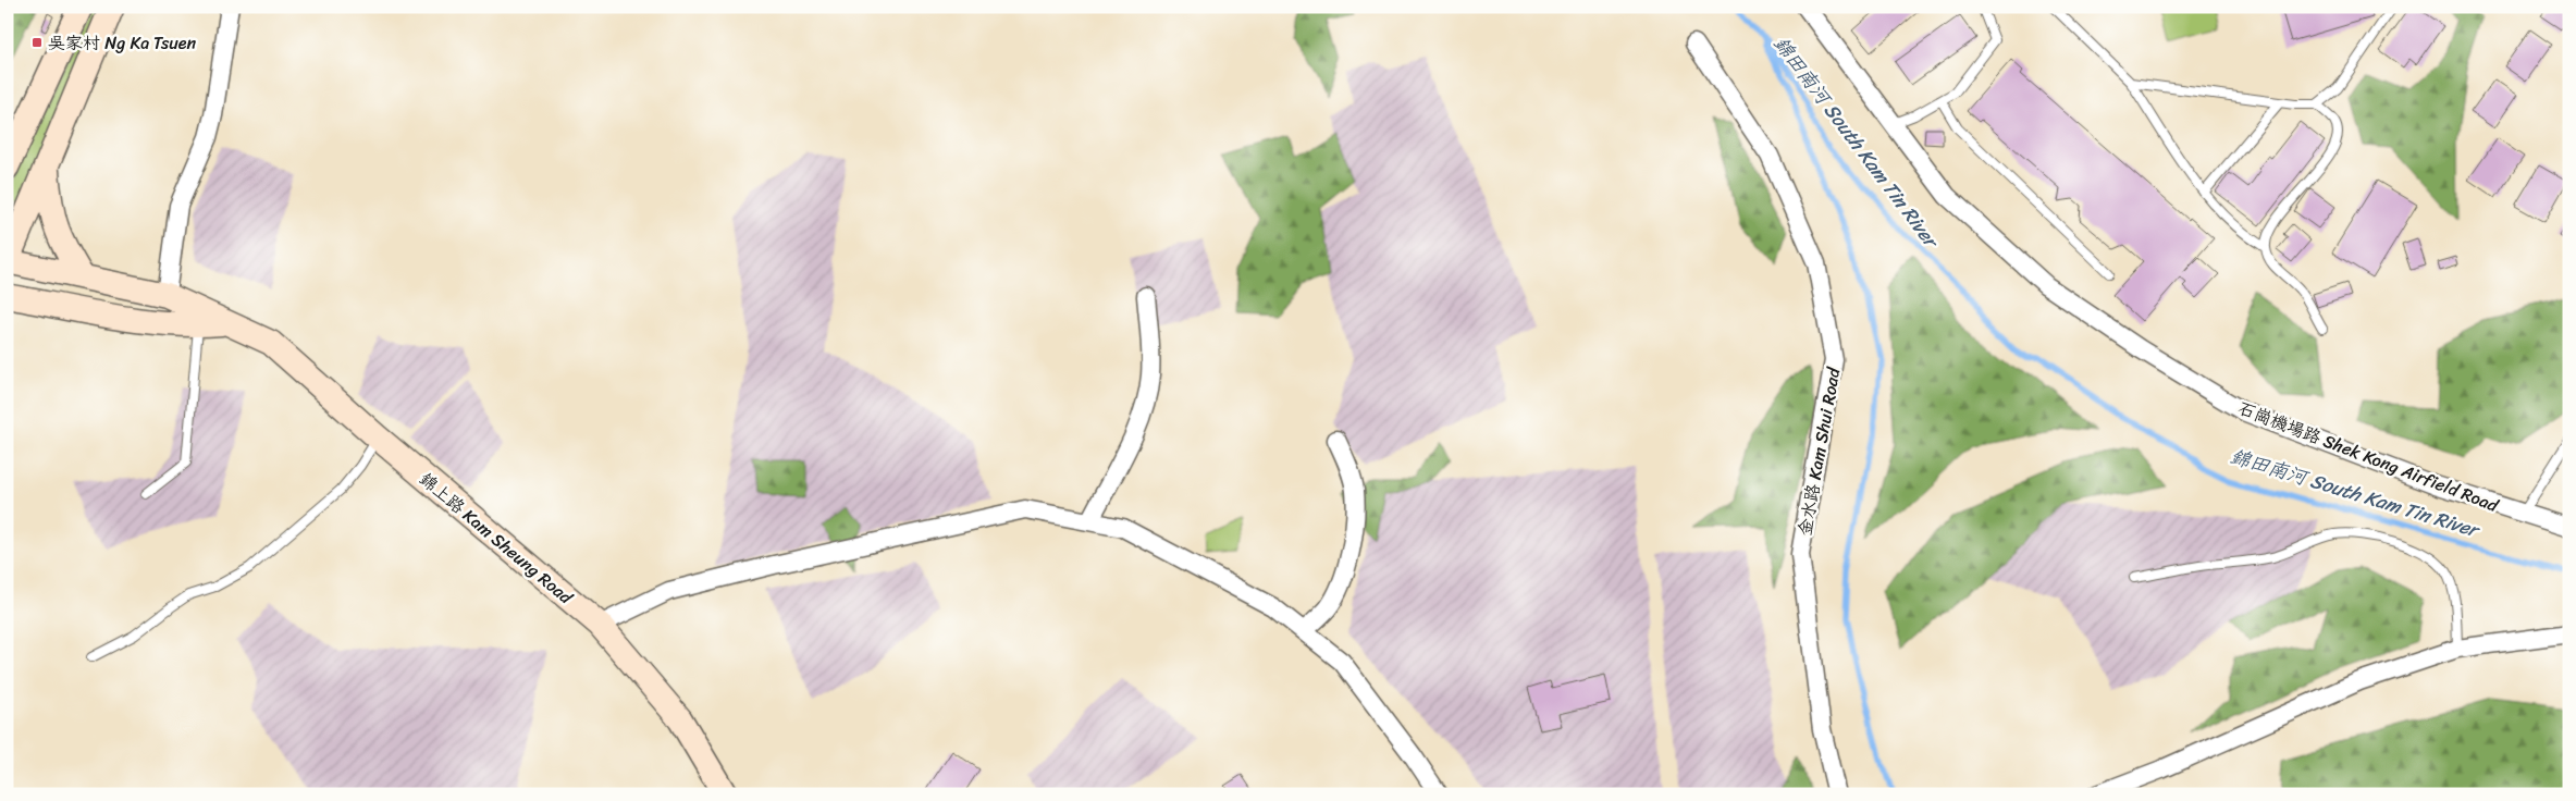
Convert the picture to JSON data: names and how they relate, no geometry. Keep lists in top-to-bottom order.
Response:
{
  "streets": {
    "main road": ["錦上路 Kam Sheung Road"],
    "street": ["金水路 Kam Shui Road", "石崗機場路 Shek Kong Airfield Road"]
  },
  "water": ["錦田南河 South Kam Tin River"],
  "places": {
    "transit": ["吳家村 Ng Ka Tsuen"]
  }
}
